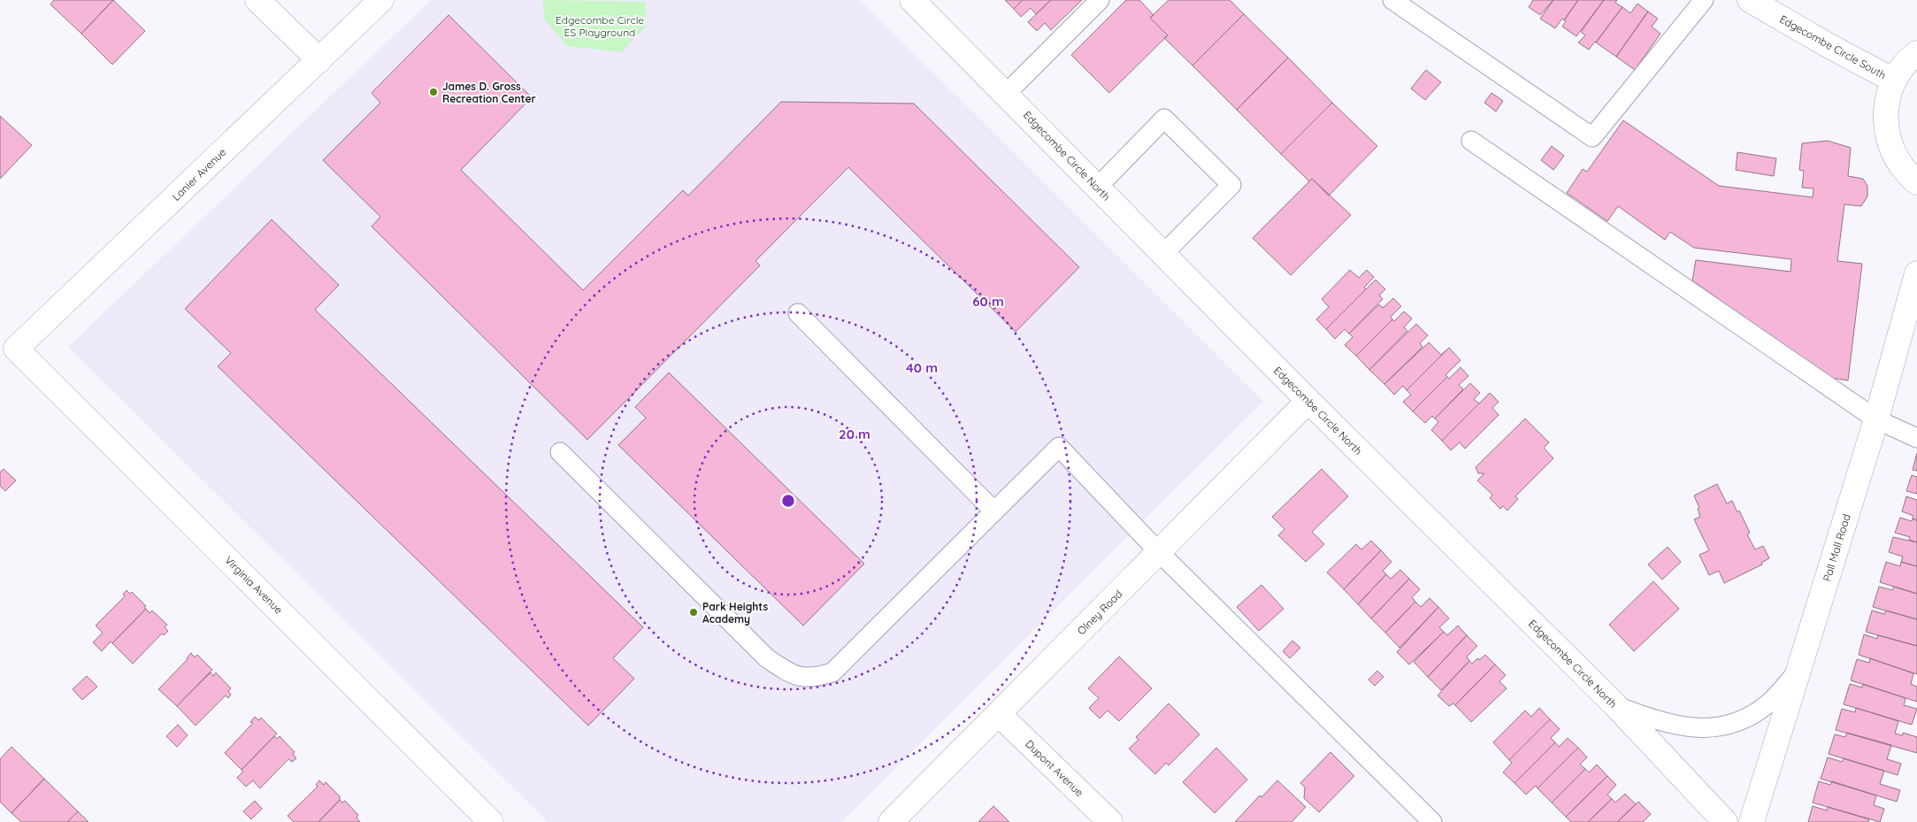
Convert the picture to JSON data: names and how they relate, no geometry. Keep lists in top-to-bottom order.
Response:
{
  "streets": {
    "street": [
      "Edgecombe Circle South",
      "Edgecombe Circle North",
      "Lanier Avenue",
      "Pall Mall Road",
      "Virginia Avenue",
      "Olney Road",
      "Dupont Avenue"
    ]
  },
  "crossings": [
    ["Edgecombe Circle North", "Olney Road"],
    ["Lanier Avenue", "Virginia Avenue"],
    ["Olney Road", "Dupont Avenue"]
  ],
  "parks": ["Edgecombe Circle ES Playground"],
  "places": ["James D. Gross Recreation Center", "Park Heights Academy"],
  "rings": ["60 m", "40 m", "20 m"]
}
